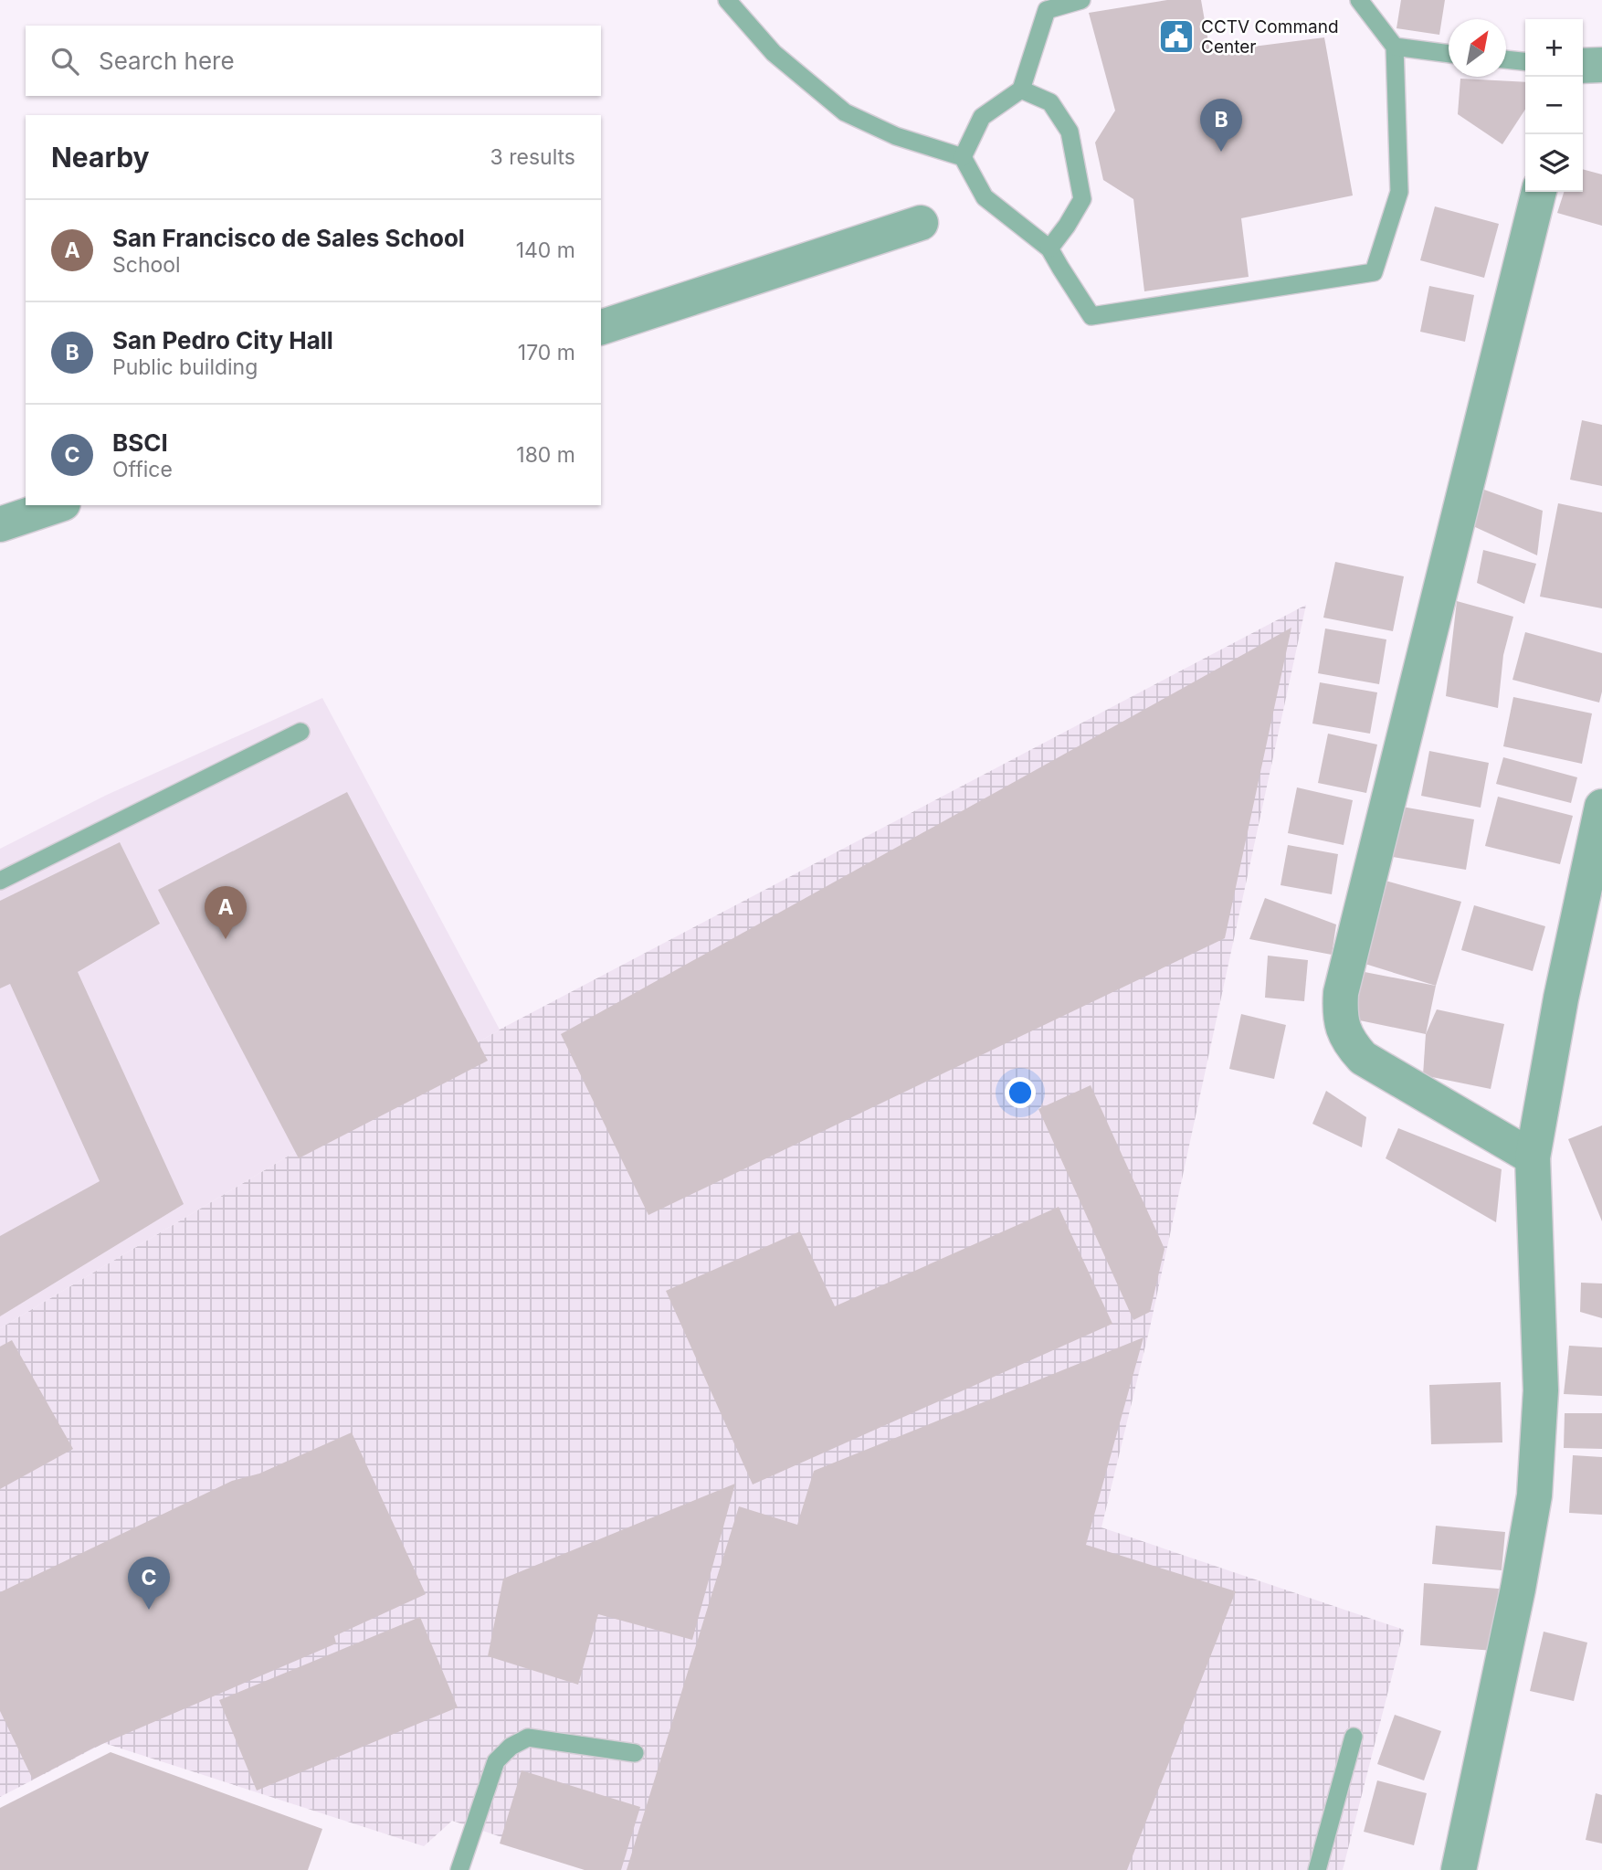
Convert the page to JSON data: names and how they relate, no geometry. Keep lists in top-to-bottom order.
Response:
{
  "places": {
    "public building": ["CCTV Command Center"]
  },
  "north": "top right",
  "page": {
    "map_buttons": ["+", "−"],
    "search": "Search here",
    "pins": ["B", "A", "C"],
    "heading": ["Nearby", "3 results"],
    "list": [
      {
        "mark": "A",
        "name": "San Francisco de Sales School",
        "note": "School",
        "value": "140 m"
      },
      {
        "mark": "B",
        "name": "San Pedro City Hall",
        "note": "Public building",
        "value": "170 m"
      },
      {
        "mark": "C",
        "name": "BSCI",
        "note": "Office",
        "value": "180 m"
      }
    ]
  }
}
